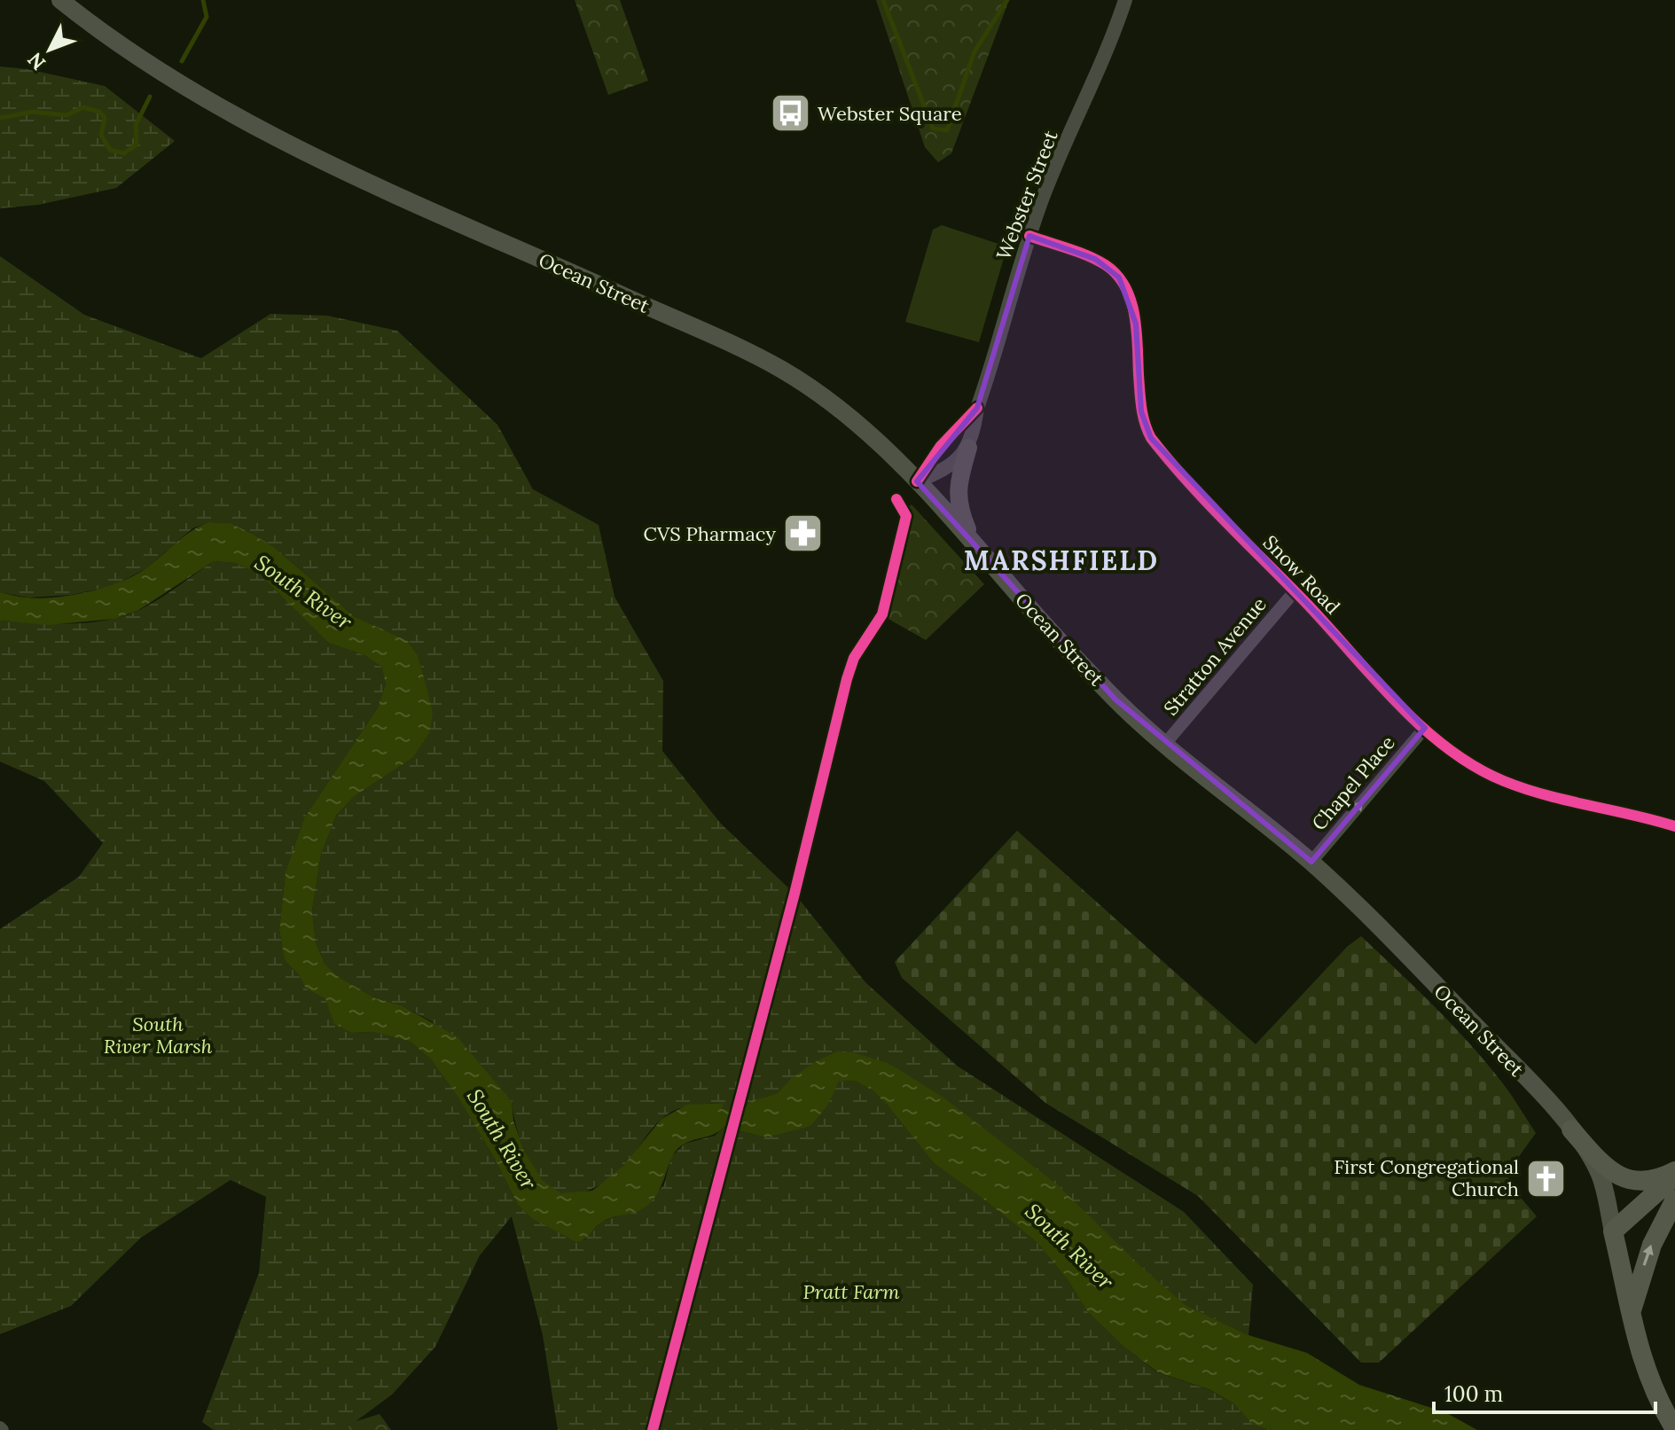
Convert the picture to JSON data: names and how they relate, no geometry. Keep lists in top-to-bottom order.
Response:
{
  "streets": {
    "main road": ["Ocean Street"],
    "street": [
      "Webster Street",
      "Snow Road",
      "Stratton Avenue",
      "Chapel Place"
    ]
  },
  "crossings": [
    ["Webster Street", "Ocean Street"],
    ["Webster Street", "Snow Road"],
    ["Ocean Street", "Stratton Avenue"],
    ["Ocean Street", "Chapel Place"],
    ["Snow Road", "Stratton Avenue"],
    ["Snow Road", "Chapel Place"]
  ],
  "one_way": ["Chapel Place"],
  "districts": ["MARSHFIELD"],
  "water": ["South River"],
  "parks": ["South River Marsh", "Pratt Farm"],
  "places": {
    "bus stop": ["Webster Square"],
    "pharmacy": ["CVS Pharmacy"],
    "church": ["First Congregational Church"]
  },
  "scale_bar": "100 m",
  "north": "bottom left"
}
